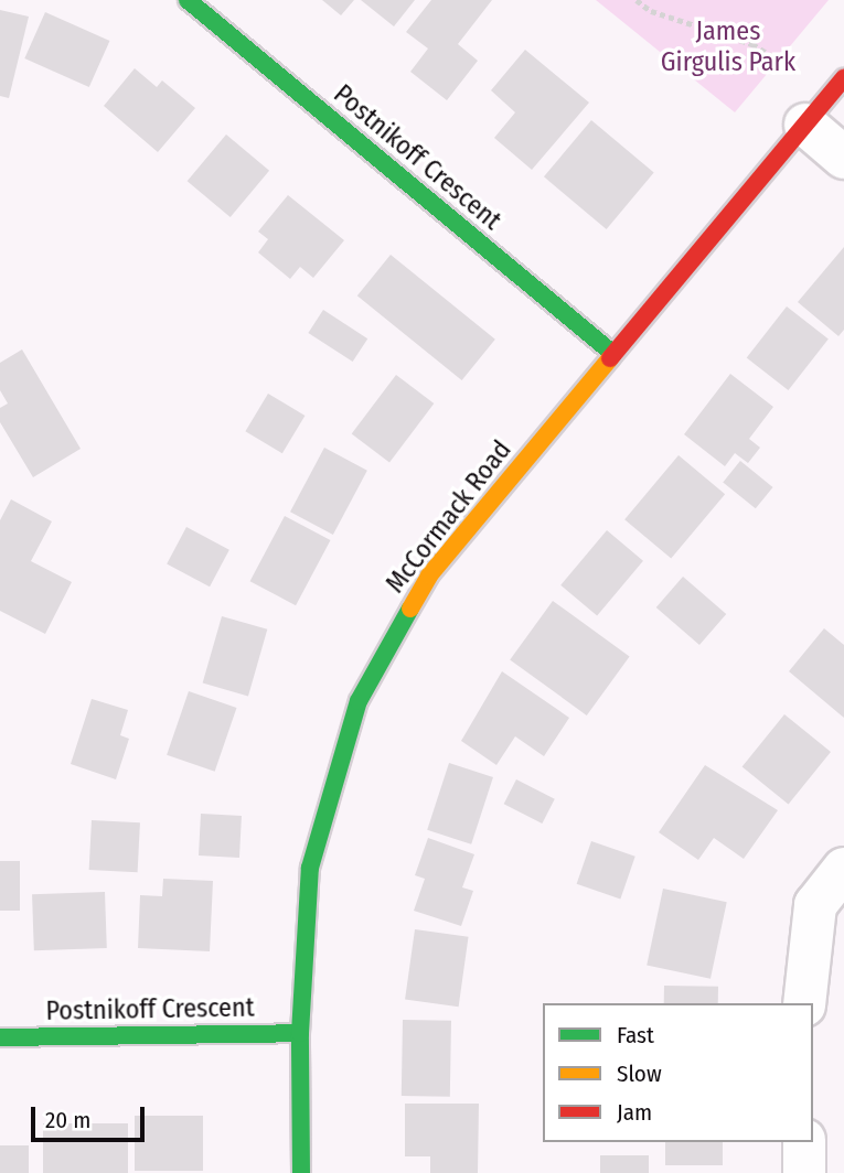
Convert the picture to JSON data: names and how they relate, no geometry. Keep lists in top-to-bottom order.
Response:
{
  "streets": {
    "street": ["Postnikoff Crescent", "McCormack Road"]
  },
  "crossings": [
    ["Postnikoff Crescent", "McCormack Road"]
  ],
  "parks": ["James Girgulis Park"],
  "legend": ["Fast", "Slow", "Jam"],
  "scale_bar": "20 m"
}
